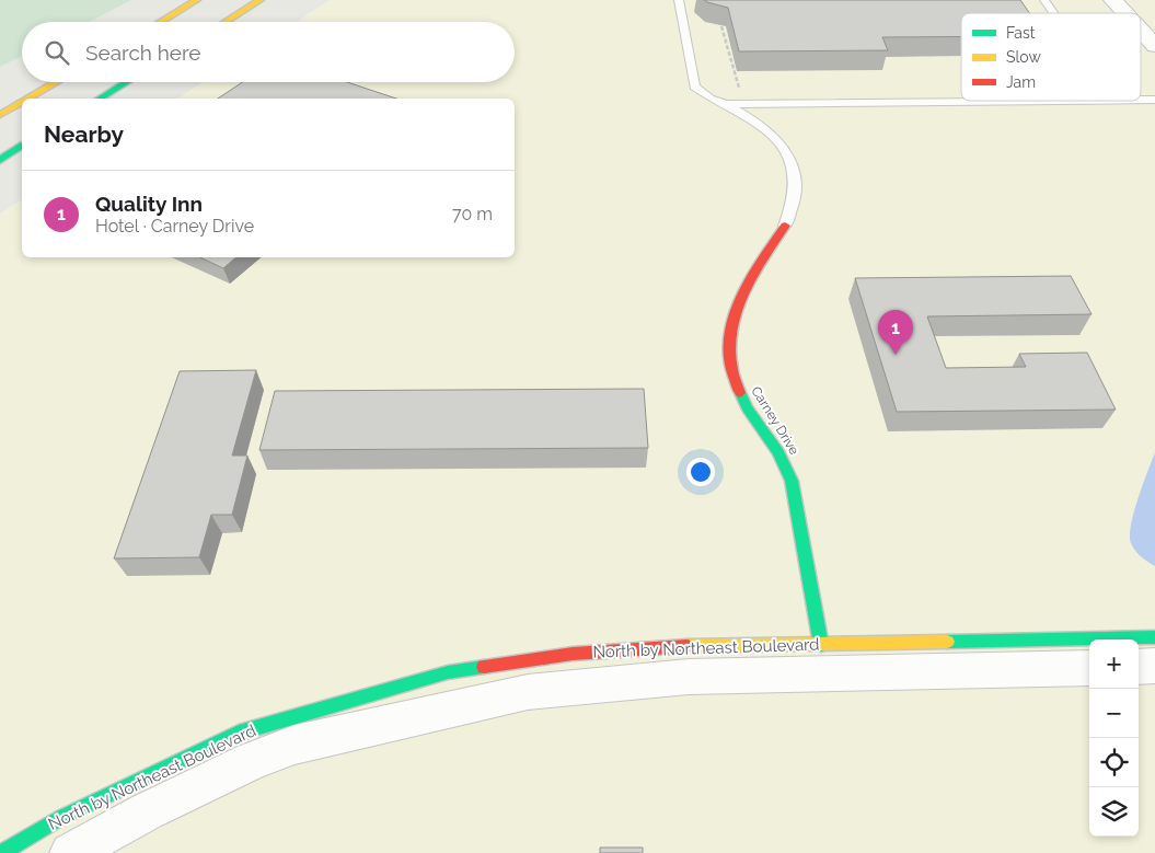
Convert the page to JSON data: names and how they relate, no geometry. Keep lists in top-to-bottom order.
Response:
{
  "streets": {
    "main road": ["Carney Drive", "North by Northeast Boulevard"]
  },
  "crossings": [
    ["Carney Drive", "North by Northeast Boulevard"]
  ],
  "legend": ["Fast", "Slow", "Jam"],
  "page": {
    "search": "Search here",
    "heading": "Nearby",
    "list": [
      {
        "mark": "1",
        "name": "Quality Inn",
        "note": "Hotel · Carney Drive",
        "value": "70 m"
      }
    ],
    "pins": "1",
    "map_buttons": ["+", "−"]
  }
}
